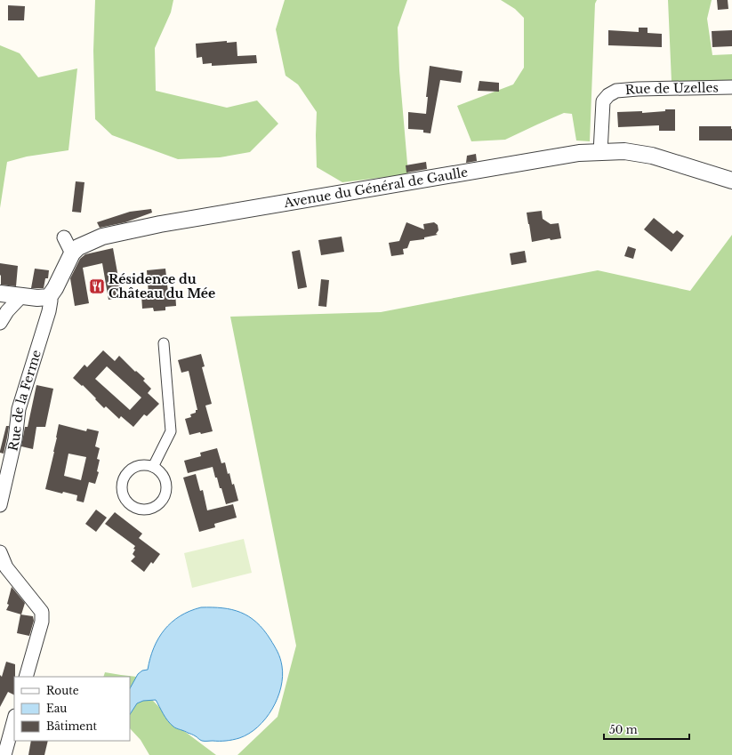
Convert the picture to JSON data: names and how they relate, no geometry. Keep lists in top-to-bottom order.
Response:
{
  "streets": {
    "street": ["Rue de Uzelles", "Avenue du Général de Gaulle", "Rue de la Ferme"]
  },
  "crossings": [
    ["Rue de Uzelles", "Avenue du Général de Gaulle"],
    ["Avenue du Général de Gaulle", "Rue de la Ferme"]
  ],
  "places": {
    "restaurant": ["Résidence du Château du Mée"]
  },
  "legend": ["Route", "Eau", "Bâtiment"],
  "scale_bar": "50 m"
}
